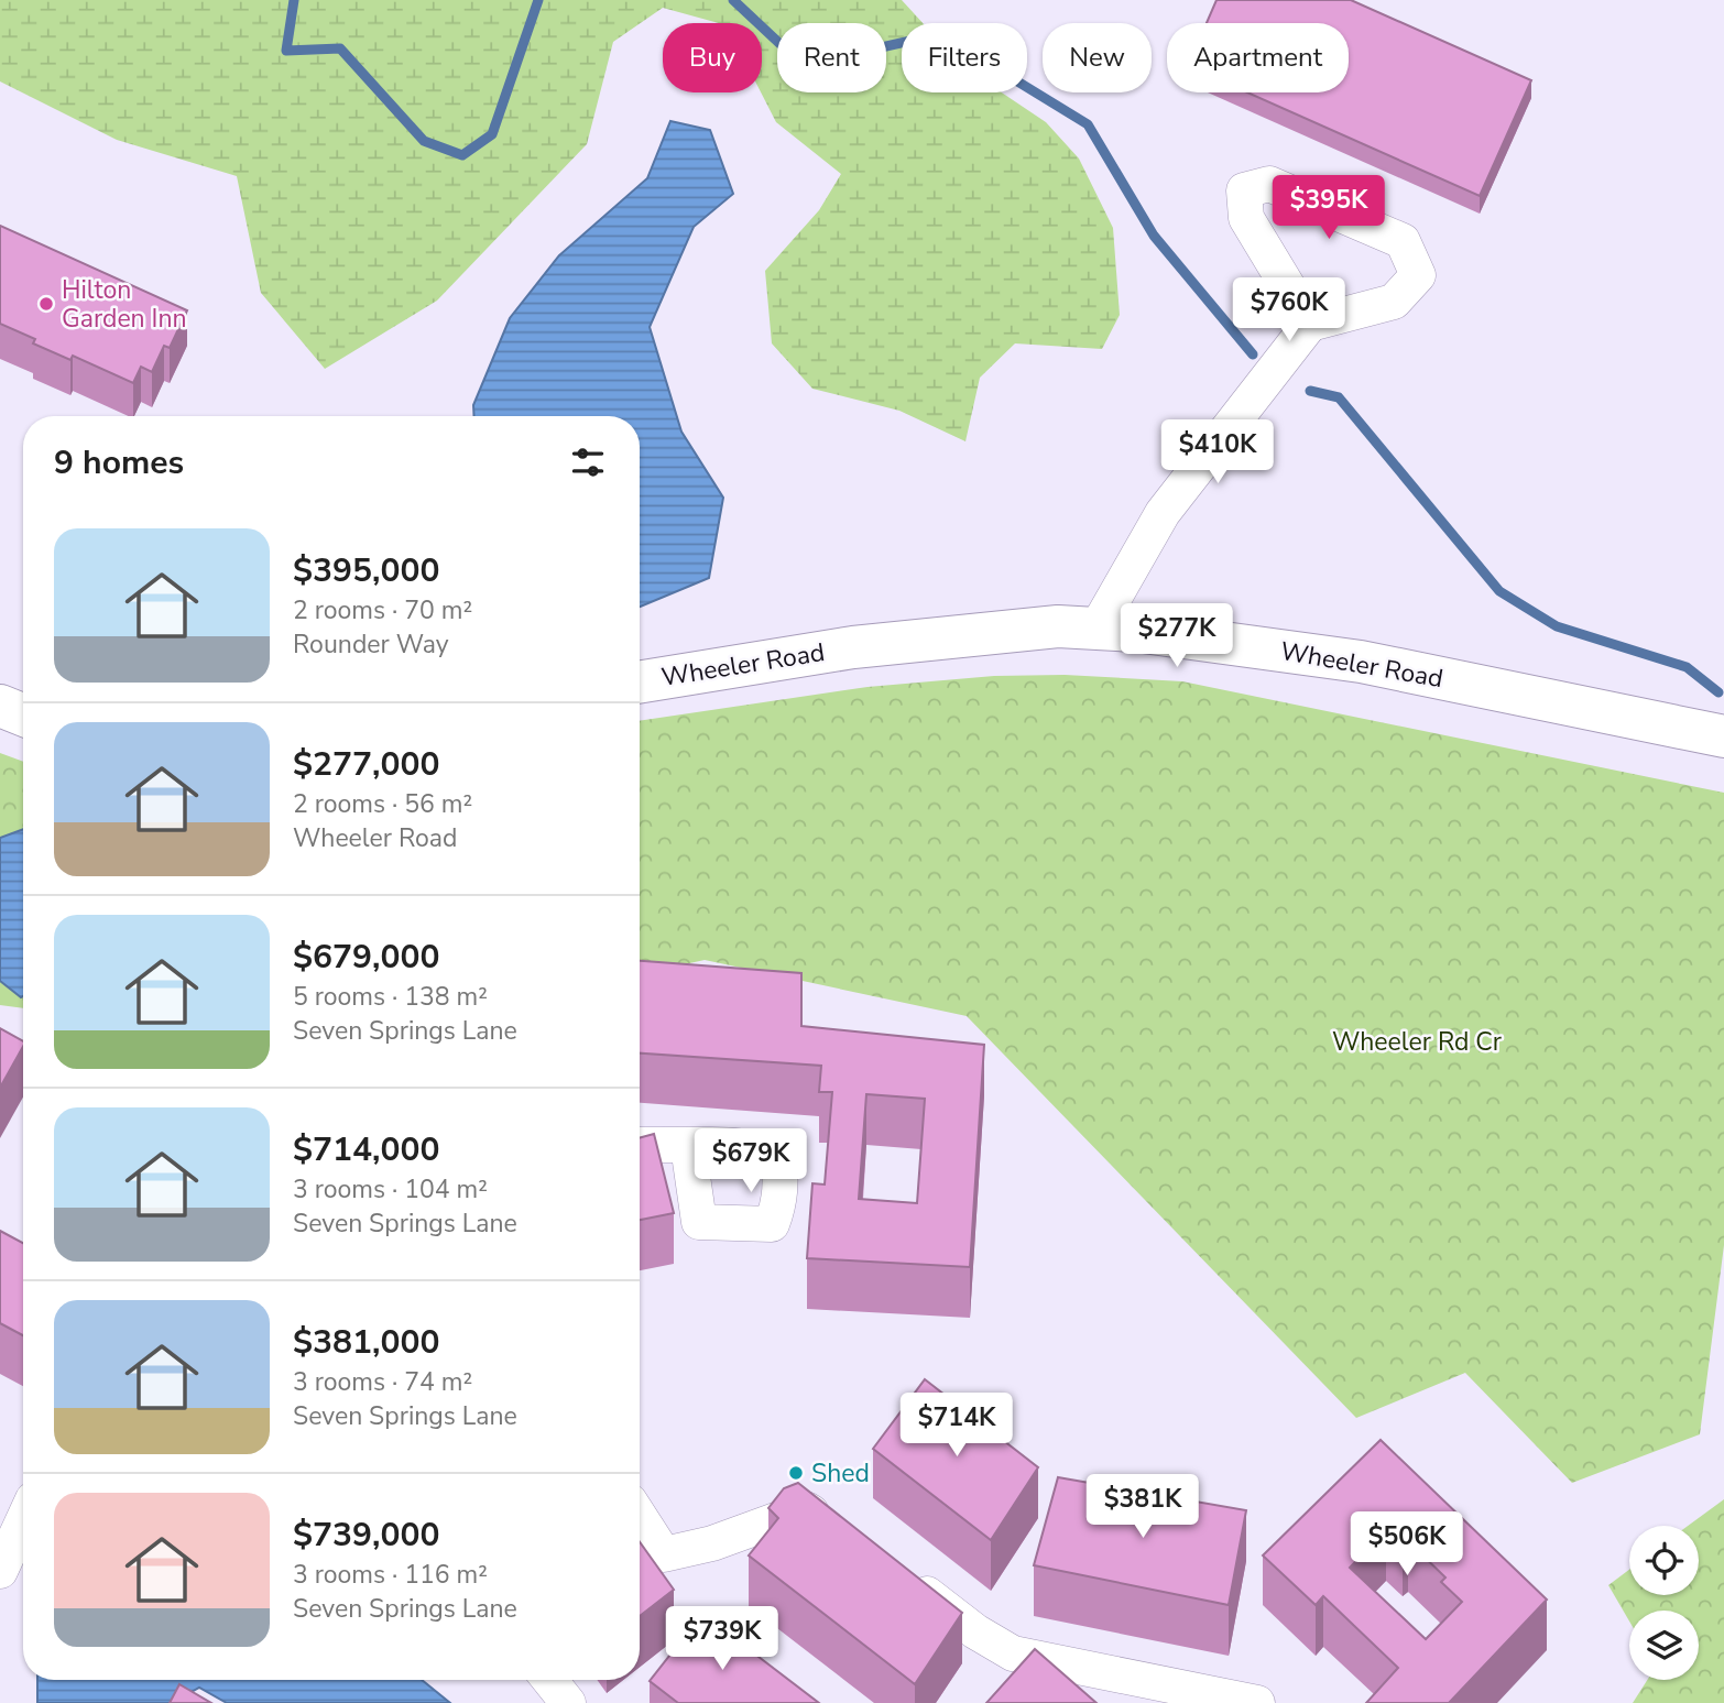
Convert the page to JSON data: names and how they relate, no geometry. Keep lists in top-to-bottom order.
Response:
{
  "streets": {
    "main road": ["Wheeler Road"]
  },
  "parks": ["Wheeler Rd Cr"],
  "places": ["Hilton Garden Inn", "Shed"],
  "page": {
    "chip": [
      "Buy",
      "Rent",
      "Filters",
      "New",
      "Apartment"
    ],
    "price": [
      "$395K",
      "$760K",
      "$410K",
      "$277K",
      "$679K",
      "$714K",
      "$381K",
      "$506K",
      "$739K"
    ],
    "heading": "9 homes",
    "list": [
      {
        "name": "$395,000",
        "note": "2 rooms · 70 m² · Rounder Way"
      },
      {
        "name": "$277,000",
        "note": "2 rooms · 56 m² · Wheeler Road"
      },
      {
        "name": "$679,000",
        "note": "5 rooms · 138 m² · Seven Springs Lane"
      },
      {
        "name": "$714,000",
        "note": "3 rooms · 104 m² · Seven Springs Lane"
      },
      {
        "name": "$381,000",
        "note": "3 rooms · 74 m² · Seven Springs Lane"
      },
      {
        "name": "$739,000",
        "note": "3 rooms · 116 m² · Seven Springs Lane"
      }
    ]
  }
}
